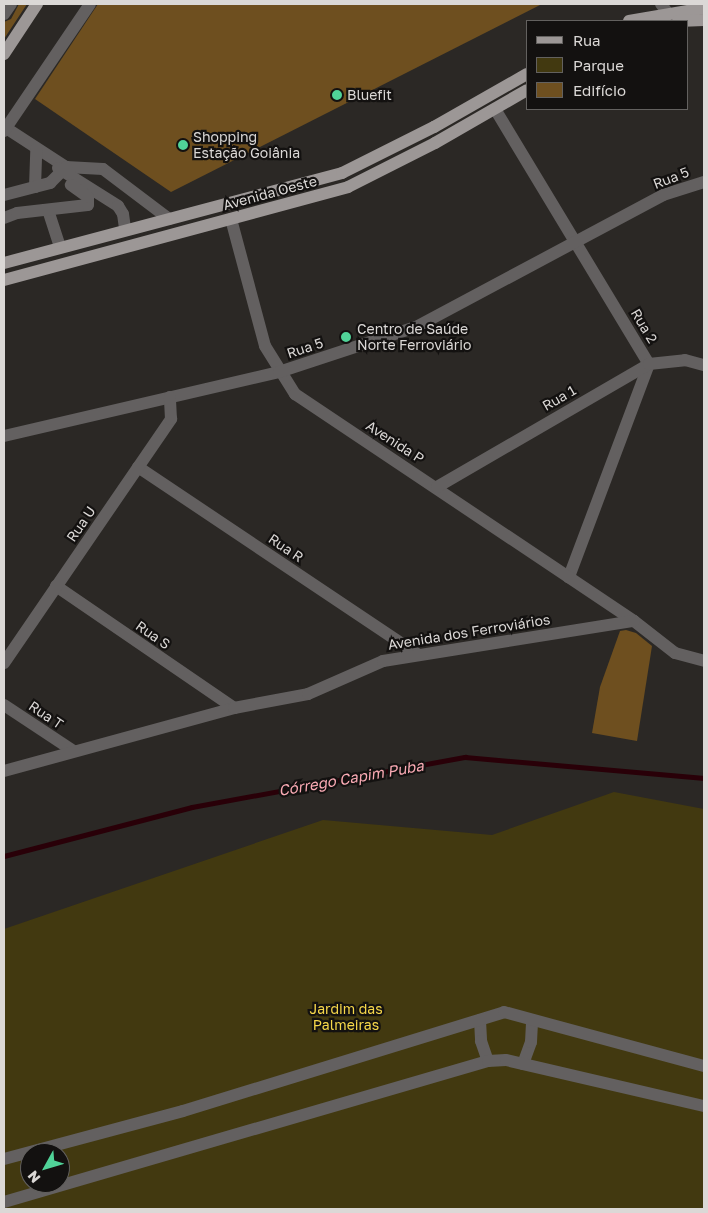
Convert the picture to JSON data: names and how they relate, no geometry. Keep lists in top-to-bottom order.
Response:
{
  "streets": {
    "main road": ["Avenida Oeste"],
    "street": [
      "Rua 5",
      "Rua 2",
      "Rua 1",
      "Avenida P",
      "Rua U",
      "Rua R",
      "Avenida dos Ferroviários",
      "Rua S",
      "Rua T"
    ]
  },
  "crossings": [
    ["Rua 5", "Rua 2"],
    ["Rua 5", "Avenida P"],
    ["Rua 5", "Rua U"],
    ["Avenida Oeste", "Rua 2"],
    ["Avenida Oeste", "Avenida P"],
    ["Rua 2", "Rua 1"],
    ["Rua 2", "Avenida P"],
    ["Rua 1", "Avenida P"],
    ["Avenida P", "Avenida dos Ferroviários"],
    ["Rua U", "Rua R"],
    ["Rua U", "Rua S"],
    ["Rua R", "Avenida dos Ferroviários"],
    ["Avenida dos Ferroviários", "Rua S"],
    ["Avenida dos Ferroviários", "Rua T"]
  ],
  "water": ["Córrego Capim Puba"],
  "parks": ["Jardim das Palmeiras"],
  "places": ["Bluefit", "Shopping Estação Goiânia", "Centro de Saúde Norte Ferroviário"],
  "legend": ["Rua", "Parque", "Edifício"],
  "north": "bottom left"
}
